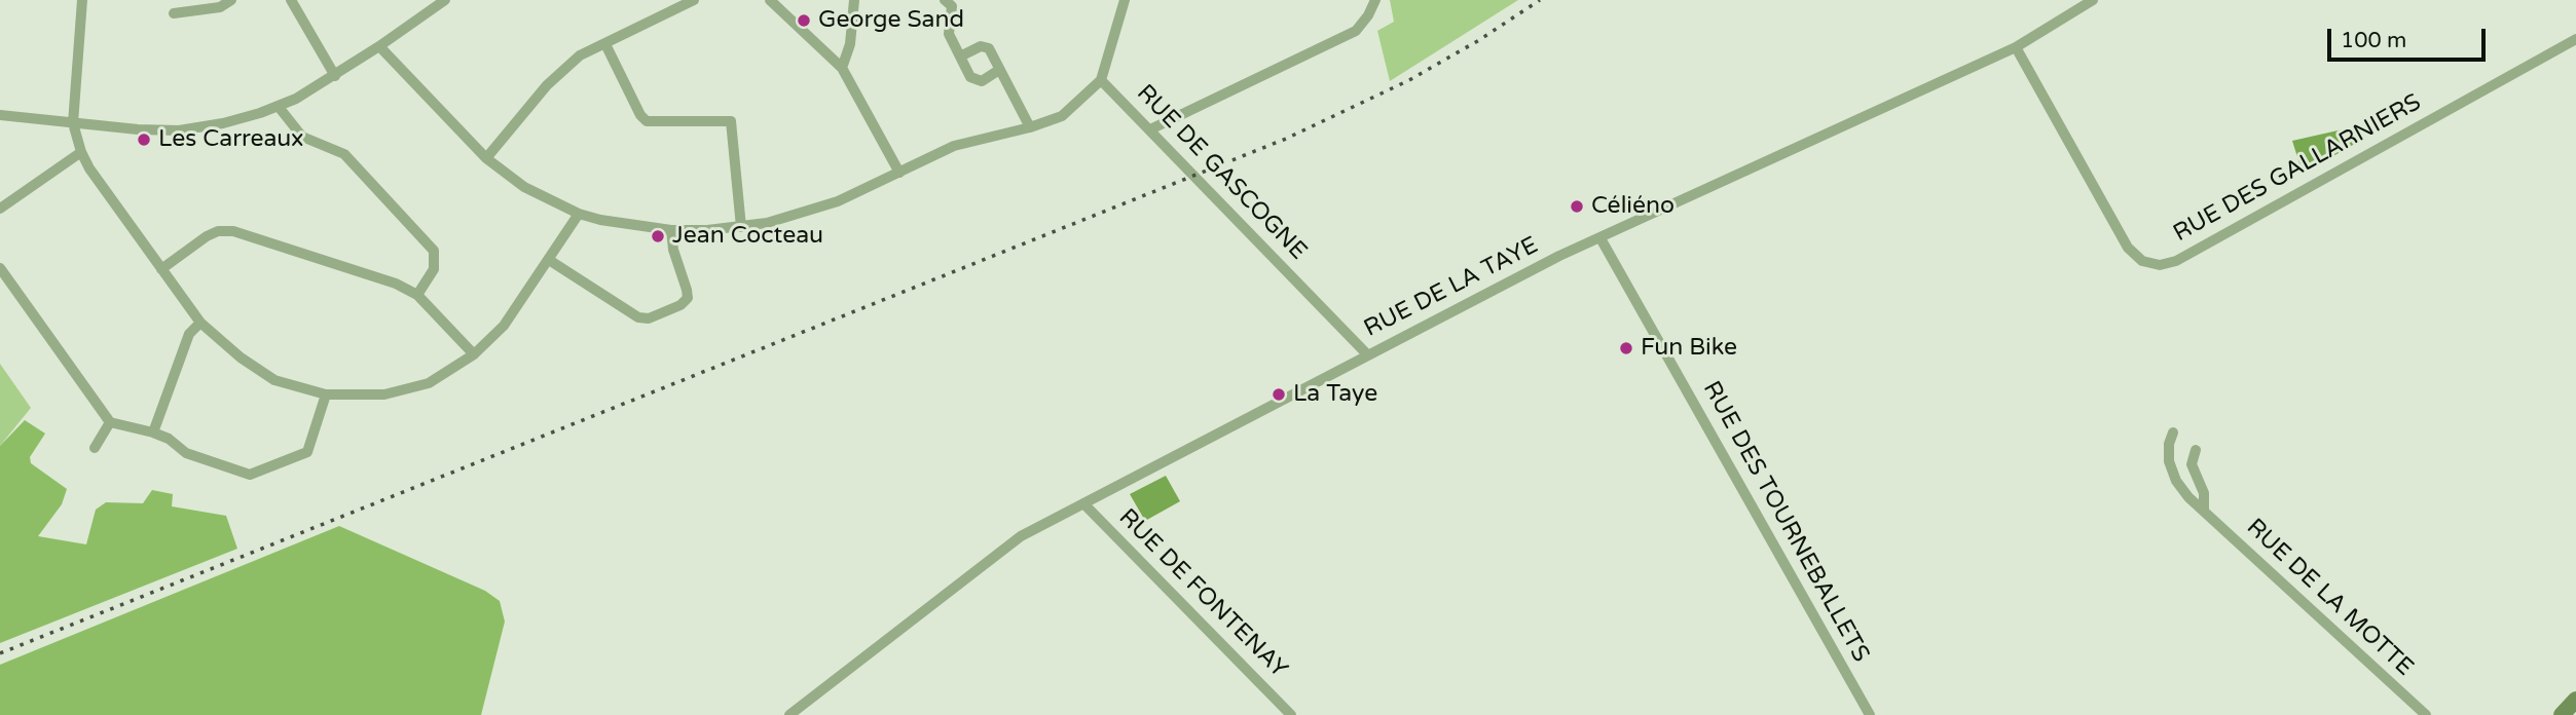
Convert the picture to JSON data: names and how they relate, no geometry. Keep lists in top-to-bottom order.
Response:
{
  "streets": {
    "street": [
      "RUE DES GALLARNIERS",
      "RUE DE GASCOGNE",
      "RUE DE LA TAYE",
      "RUE DES TOURNEBALLETS",
      "RUE DE FONTENAY",
      "RUE DE LA MOTTE"
    ]
  },
  "crossings": [
    ["RUE DES GALLARNIERS", "RUE DE LA TAYE"],
    ["RUE DE GASCOGNE", "RUE DE LA TAYE"],
    ["RUE DE LA TAYE", "RUE DES TOURNEBALLETS"],
    ["RUE DE LA TAYE", "RUE DE FONTENAY"]
  ],
  "places": [
    "George Sand",
    "Les Carreaux",
    "Céliéno",
    "Jean Cocteau",
    "Fun Bike",
    "La Taye"
  ],
  "scale_bar": "100 m"
}
